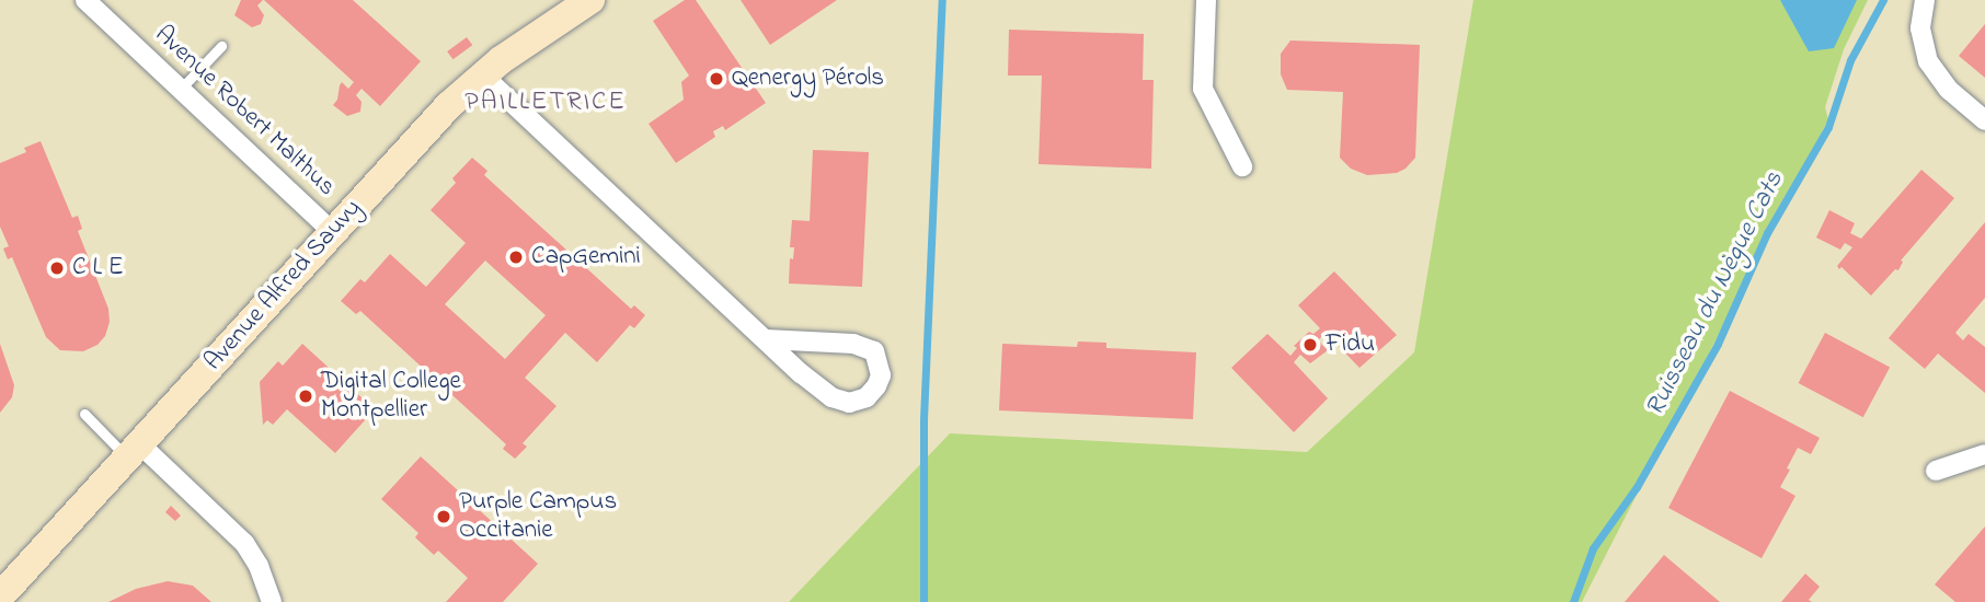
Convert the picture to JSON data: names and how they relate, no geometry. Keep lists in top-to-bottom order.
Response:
{
  "streets": {
    "street": ["Avenue Robert Malthus", "Avenue Alfred Sauvy"]
  },
  "crossings": [
    ["Avenue Robert Malthus", "Avenue Alfred Sauvy"]
  ],
  "districts": ["PAILLETRICE"],
  "water": ["Ruisseau du Nègue Cats"],
  "places": [
    "Qenergy Pérols",
    "CapGemini",
    "C L E",
    "Fidu",
    "Digital College Montpellier",
    "Purple Campus Occitanie"
  ]
}
